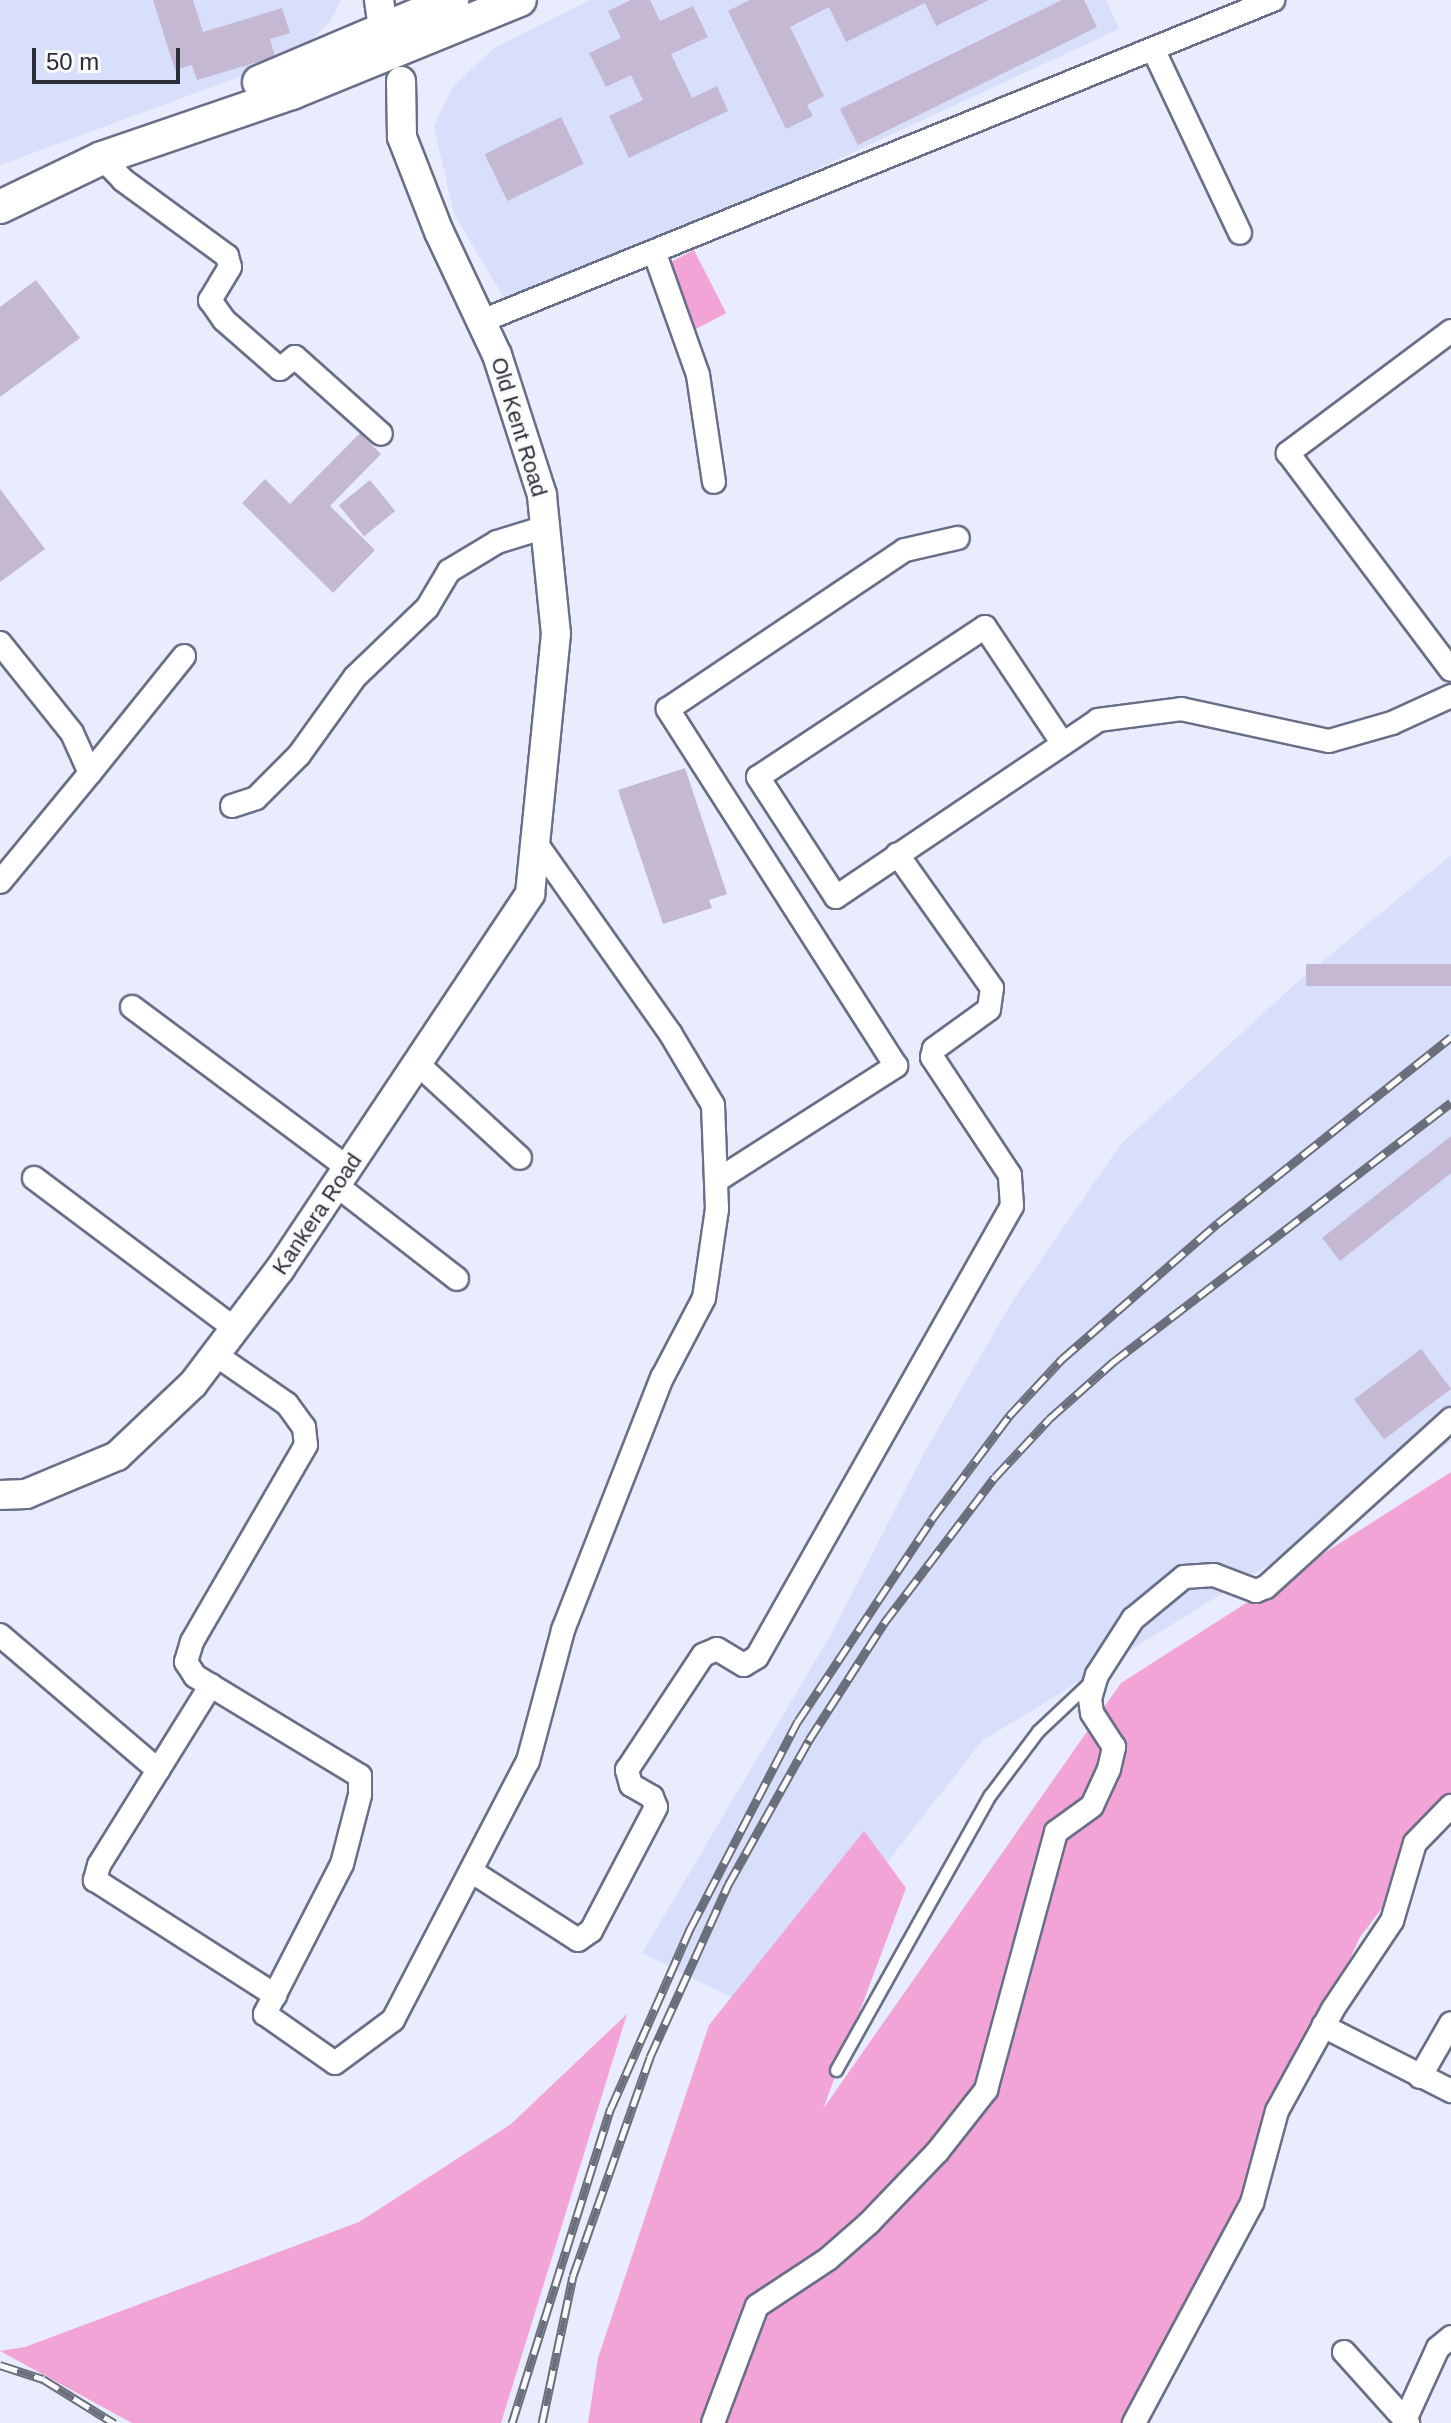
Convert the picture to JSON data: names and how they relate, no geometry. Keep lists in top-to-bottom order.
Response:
{
  "streets": {
    "street": ["Old Kent Road", "Kankera Road"]
  },
  "crossings": [
    ["Old Kent Road", "Kankera Road"]
  ],
  "scale_bar": "50 m"
}
